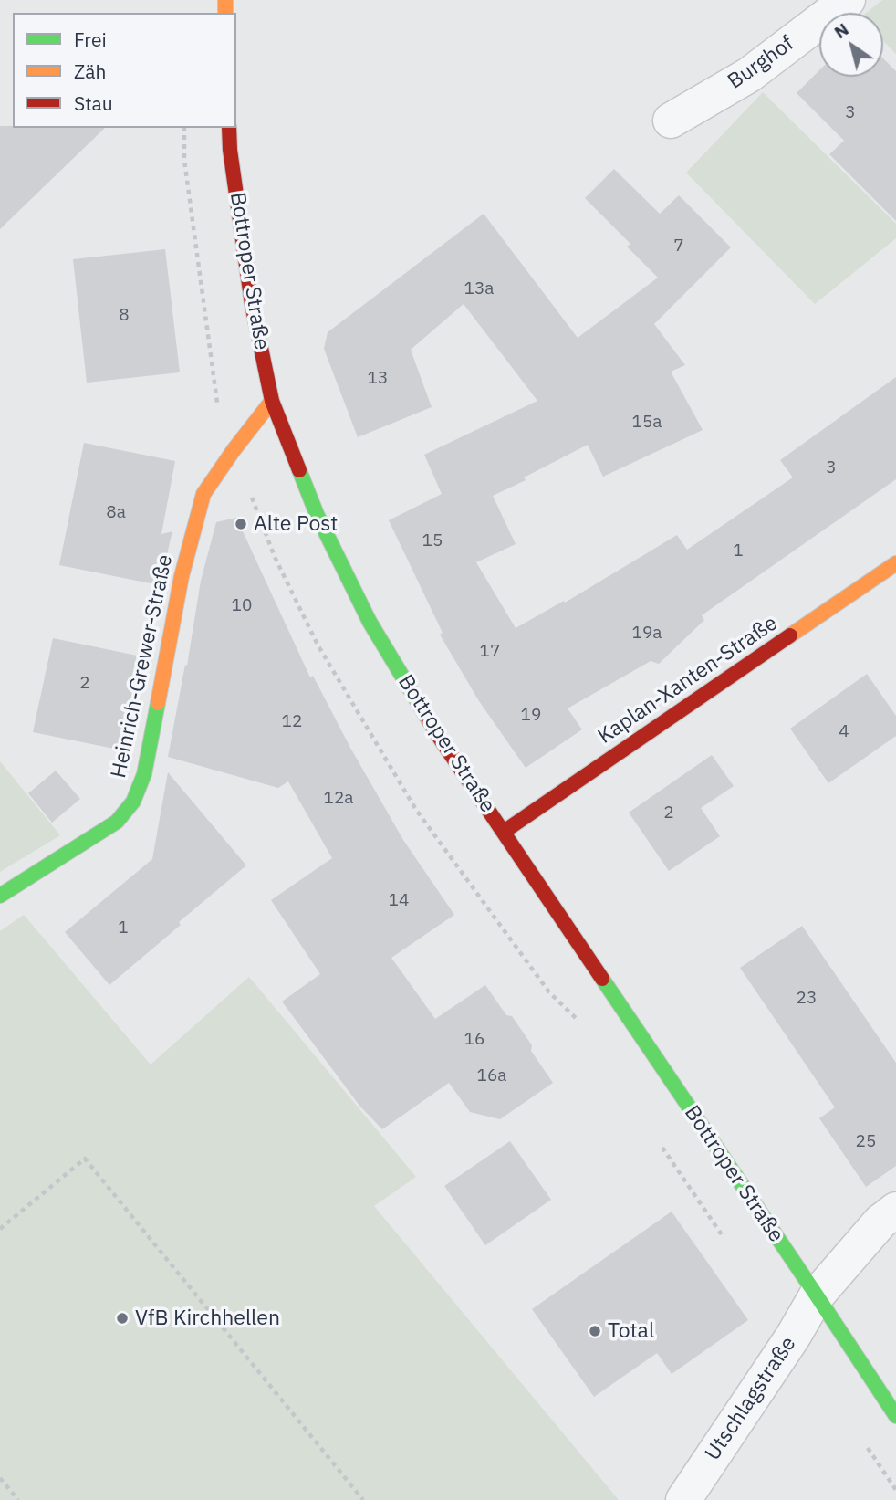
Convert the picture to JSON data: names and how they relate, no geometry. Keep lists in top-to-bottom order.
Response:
{
  "streets": {
    "main road": ["Bottroper Straße", "Heinrich-Grewer-Straße", "Kaplan-Xanten-Straße"],
    "street": ["Burghof", "Utschlagstraße"]
  },
  "crossings": [
    ["Bottroper Straße", "Heinrich-Grewer-Straße"],
    ["Bottroper Straße", "Kaplan-Xanten-Straße"],
    ["Bottroper Straße", "Utschlagstraße"]
  ],
  "places": ["Alte Post", "VfB Kirchhellen", "Total"],
  "house_numbers": [
    "3",
    "7",
    "13a",
    "8",
    "13",
    "15a",
    "3",
    "8a",
    "15",
    "1",
    "10",
    "19a",
    "17",
    "2",
    "19",
    "12",
    "4",
    "12a",
    "2",
    "14",
    "1",
    "23",
    "16",
    "16a",
    "25"
  ],
  "legend": ["Frei", "Zäh", "Stau"],
  "north": "top left"
}
